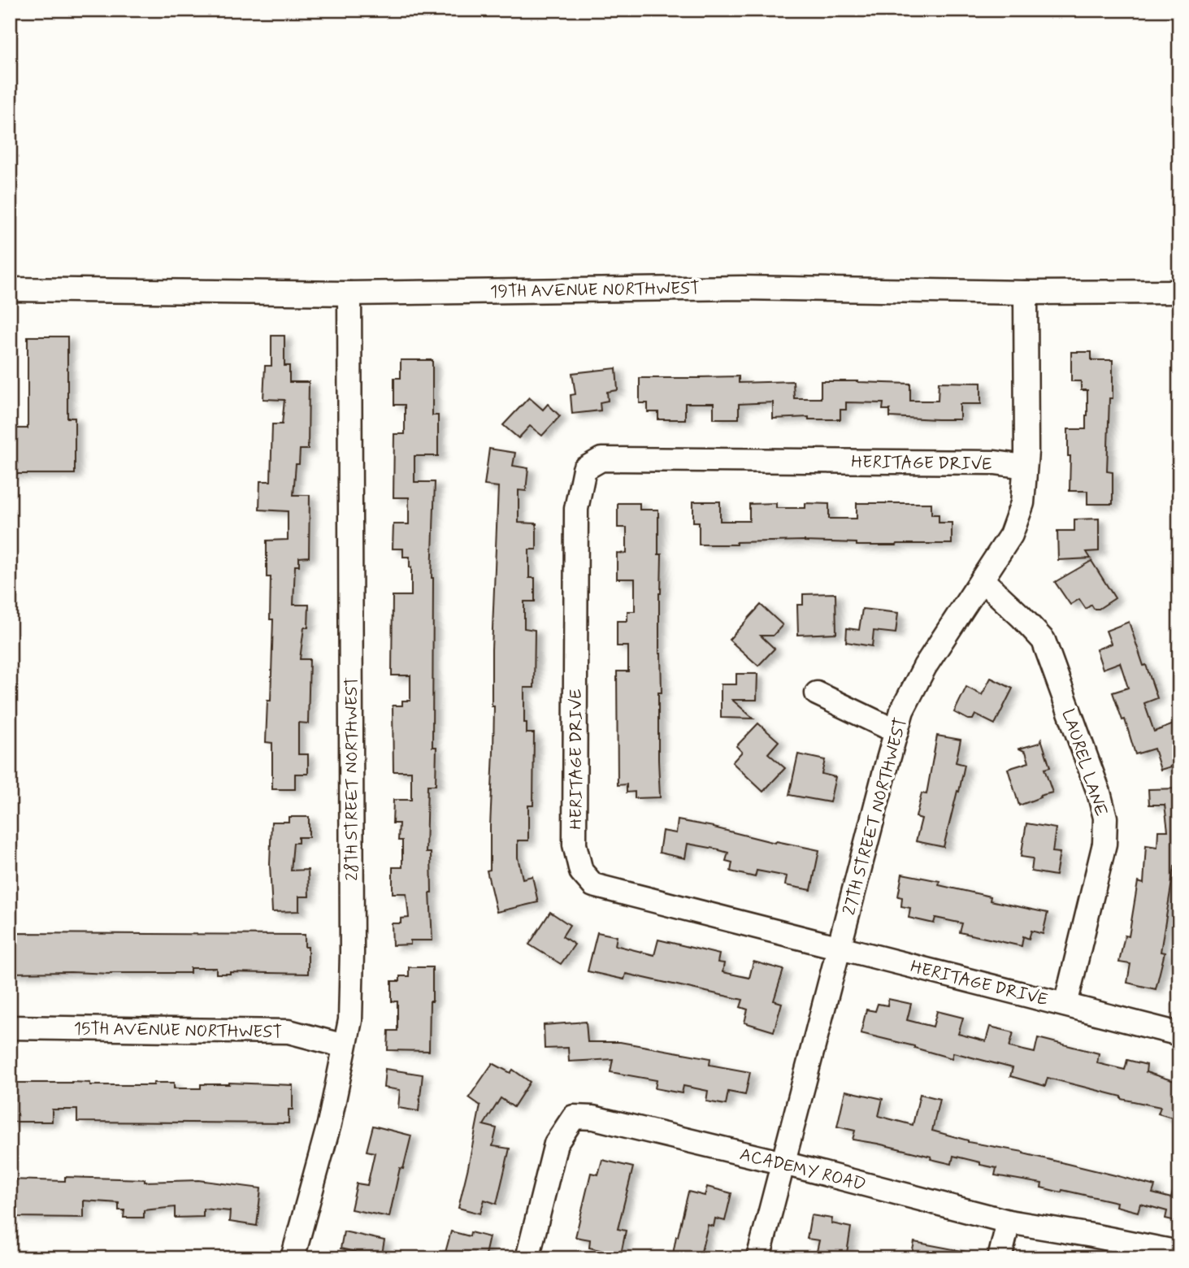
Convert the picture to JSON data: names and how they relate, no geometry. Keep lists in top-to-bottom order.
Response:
{
  "streets": {
    "street": [
      "19TH AVENUE NORTHWEST",
      "HERITAGE DRIVE",
      "LAUREL LANE",
      "28TH STREET NORTHWEST",
      "27TH STREET NORTHWEST",
      "15TH AVENUE NORTHWEST",
      "ACADEMY ROAD"
    ]
  },
  "crossings": [
    ["19TH AVENUE NORTHWEST", "28TH STREET NORTHWEST"],
    ["19TH AVENUE NORTHWEST", "27TH STREET NORTHWEST"],
    ["HERITAGE DRIVE", "LAUREL LANE"],
    ["HERITAGE DRIVE", "27TH STREET NORTHWEST"],
    ["LAUREL LANE", "27TH STREET NORTHWEST"],
    ["28TH STREET NORTHWEST", "15TH AVENUE NORTHWEST"],
    ["27TH STREET NORTHWEST", "ACADEMY ROAD"]
  ]
}
